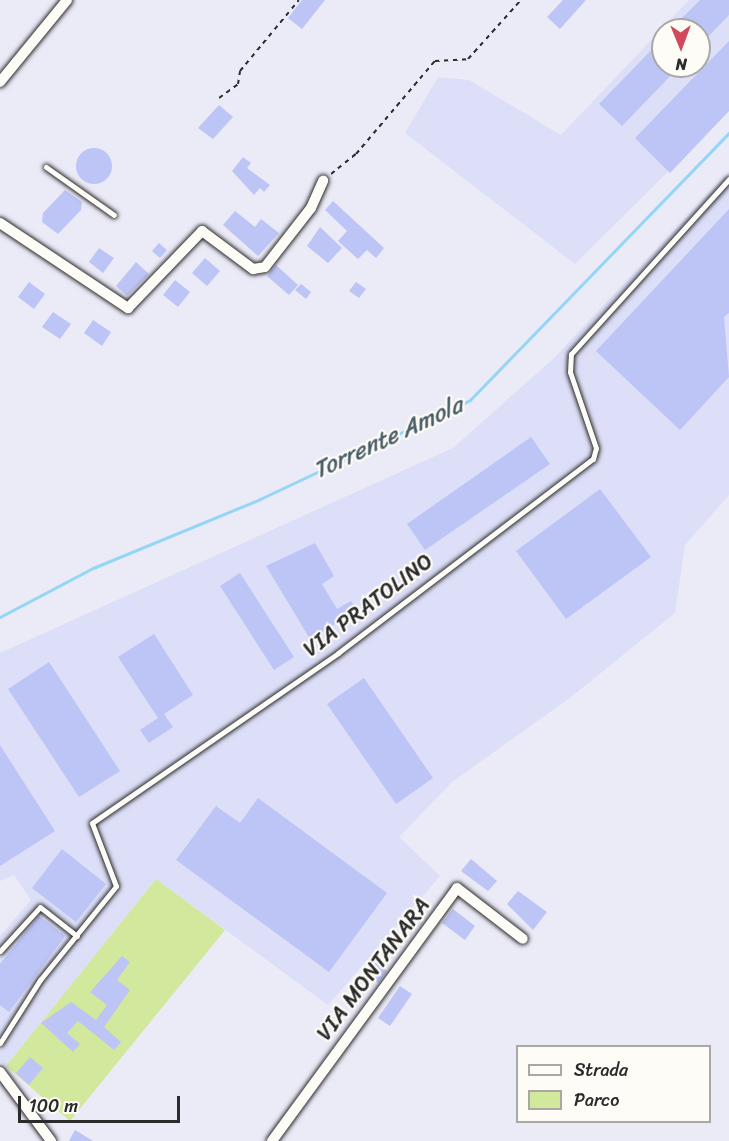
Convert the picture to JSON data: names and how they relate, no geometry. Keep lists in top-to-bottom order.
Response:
{
  "streets": {
    "street": ["VIA MONTANARA"],
    "lane": ["VIA PRATOLINO"]
  },
  "water": ["Torrente Amola"],
  "legend": ["Strada", "Parco"],
  "scale_bar": "100 m",
  "north": "bottom"
}
